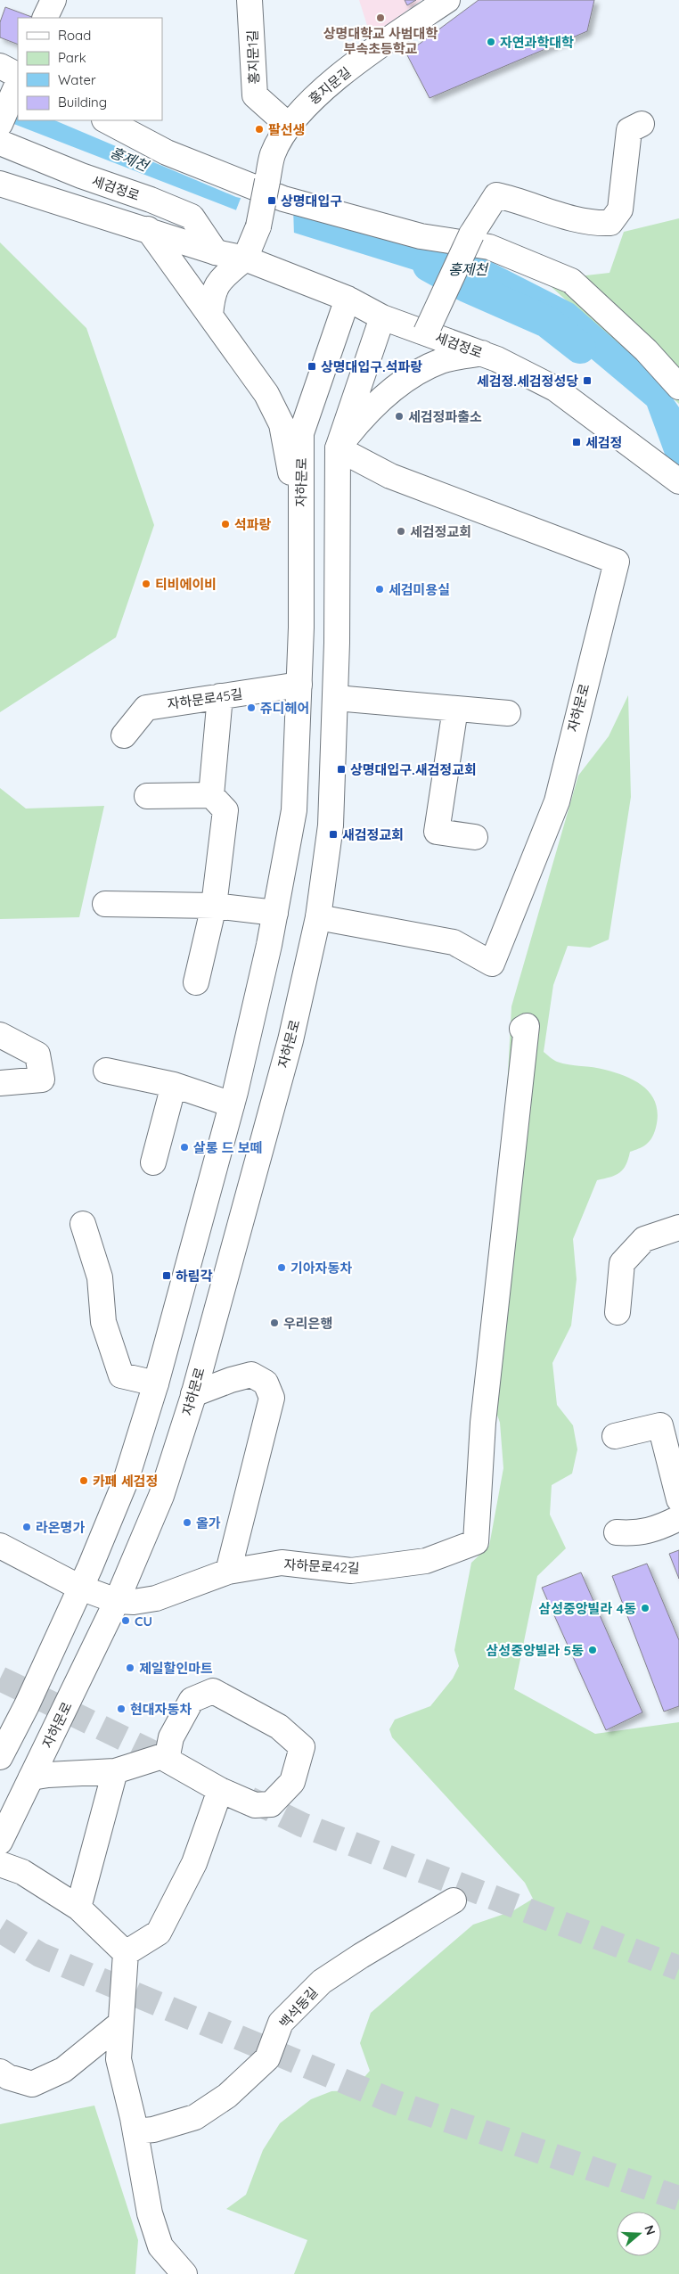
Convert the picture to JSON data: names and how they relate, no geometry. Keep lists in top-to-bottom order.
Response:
{
  "streets": {
    "street": [
      "홍지문1길",
      "홍지문길",
      "세검정로",
      "자하문로",
      "자하문로45길",
      "자하문로42길",
      "백석동길"
    ]
  },
  "crossings": [
    ["홍지문1길", "홍지문길"],
    ["홍지문길", "세검정로"],
    ["세검정로", "자하문로"],
    ["자하문로", "자하문로45길"],
    ["자하문로", "자하문로42길"]
  ],
  "water": ["홍제천"],
  "places": {
    "other": [
      "상명대학교 사범대학 부속초등학교",
      "자연과학대학",
      "팔선생",
      "세검정파출소",
      "석파랑",
      "세검정교회",
      "티비에이비",
      "세검미용실",
      "쥬디헤어",
      "살롱 드 보떼",
      "기아자동차",
      "우리은행",
      "카페 세검정",
      "올가",
      "라온명가",
      "삼성중앙빌라 4동",
      "CU",
      "삼성중앙빌라 5동",
      "제일할인마트",
      "현대자동차"
    ],
    "transit": [
      "상명대입구",
      "상명대입구.석파랑",
      "세검정.세검정성당",
      "세검정",
      "상명대입구.새검정교회",
      "새검정교회",
      "하림각"
    ]
  },
  "legend": [
    "Road",
    "Park",
    "Water",
    "Building"
  ],
  "north": "right"
}
